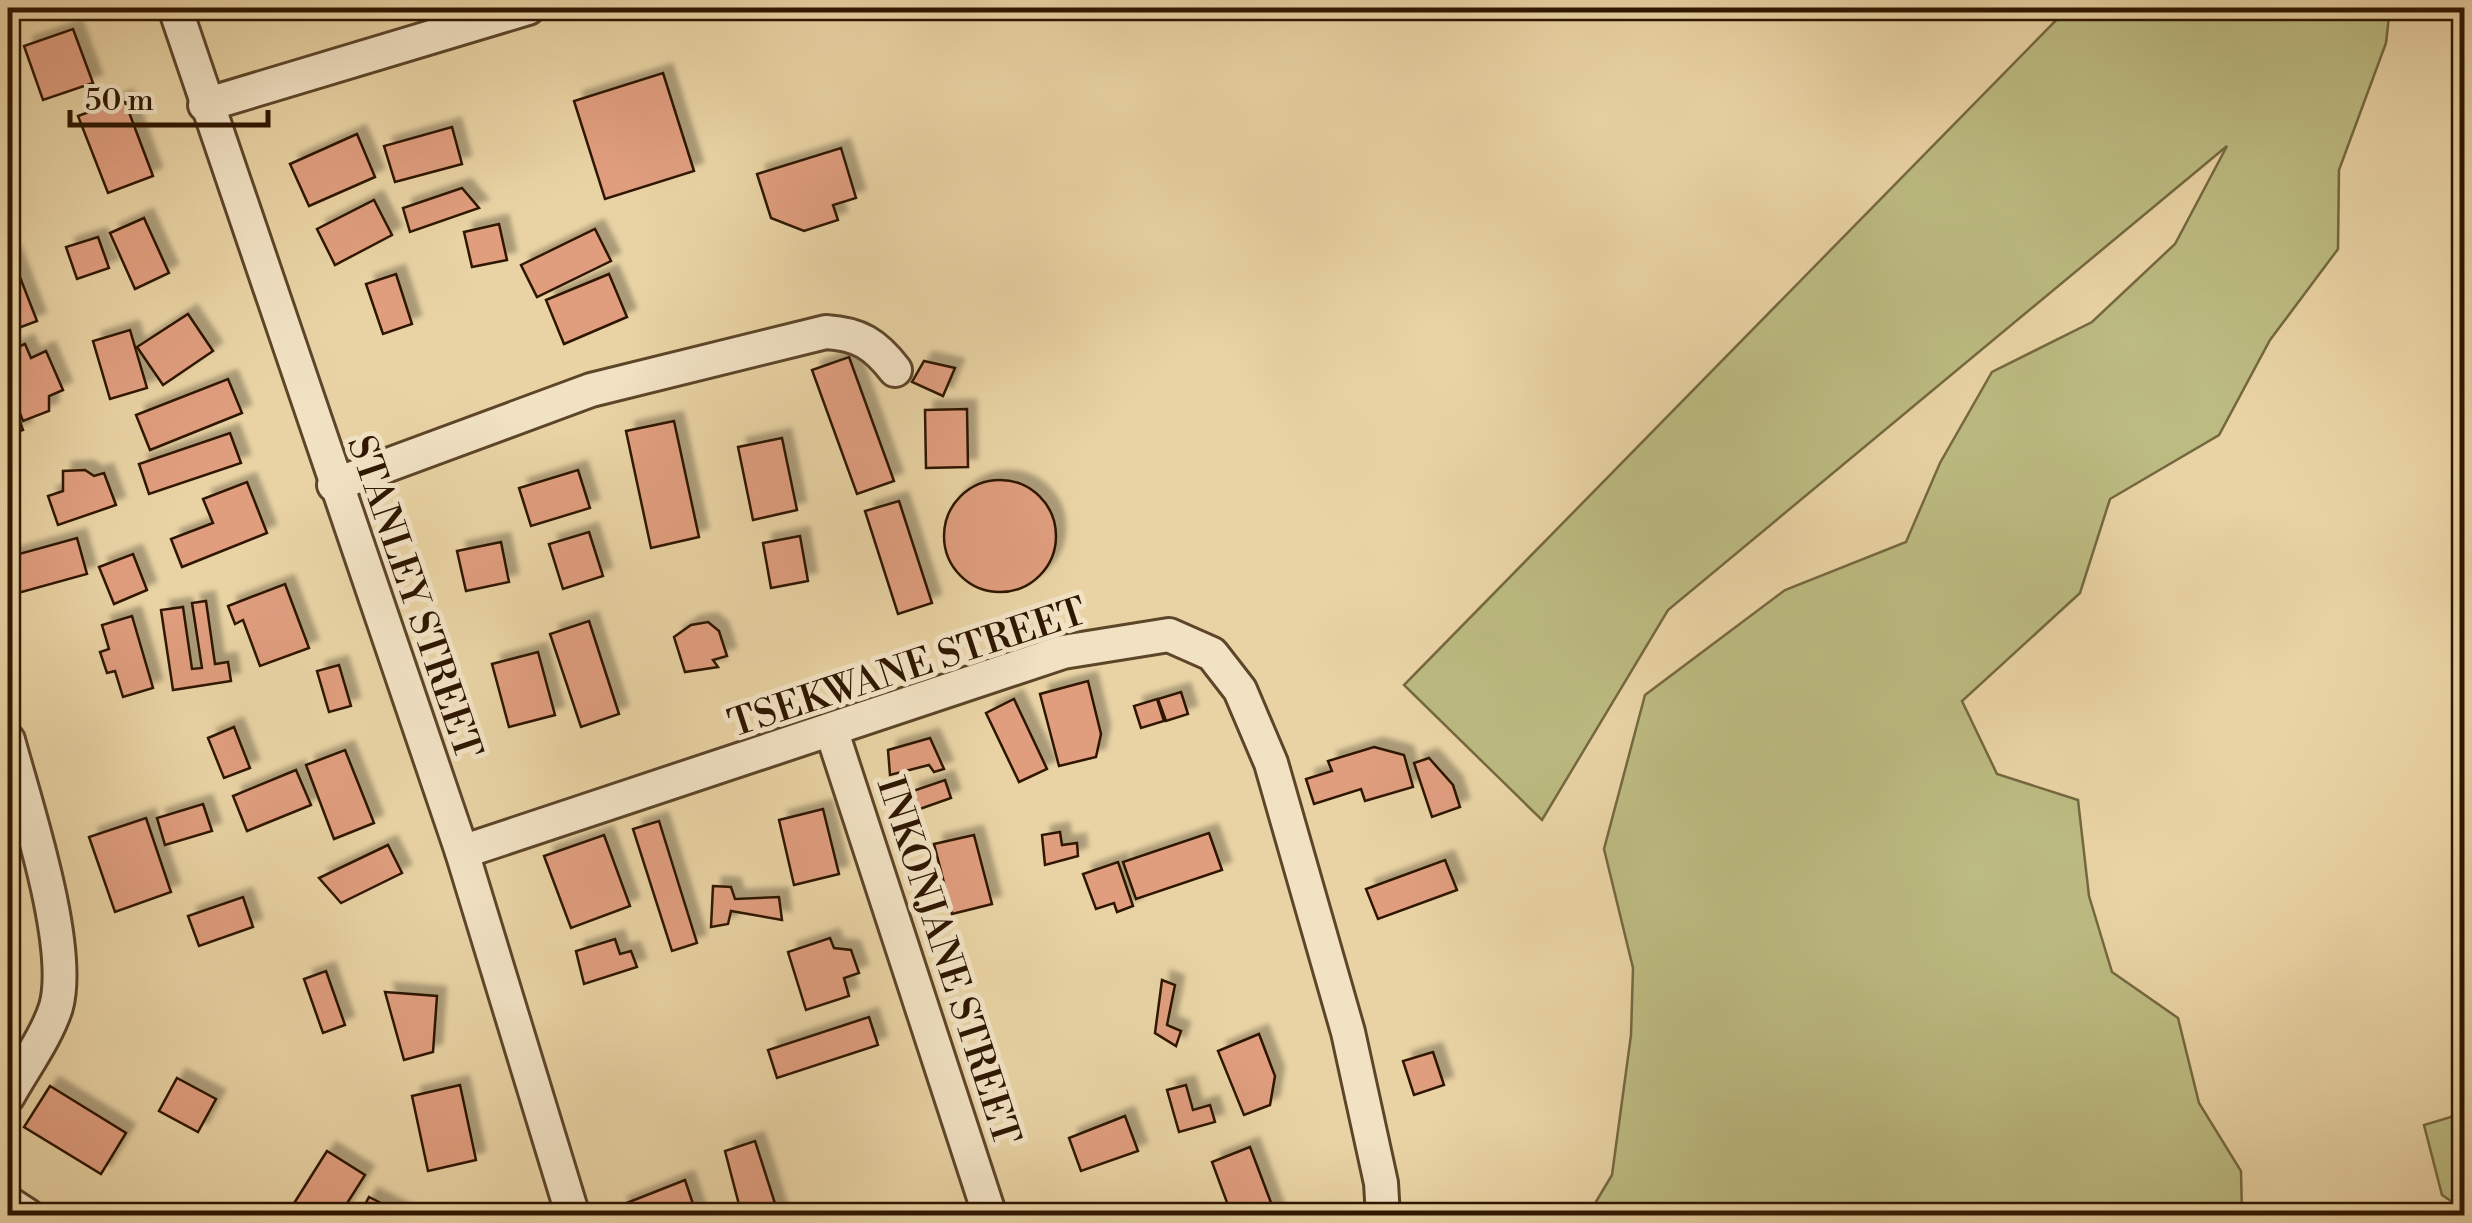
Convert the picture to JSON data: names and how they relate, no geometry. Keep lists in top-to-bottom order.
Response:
{
  "streets": {
    "street": ["STANLEY STREET", "TSEKWANE STREET", "INKONJANE STREET"]
  },
  "crossings": [
    ["STANLEY STREET", "TSEKWANE STREET"],
    ["TSEKWANE STREET", "INKONJANE STREET"]
  ],
  "scale_bar": "50 m"
}
